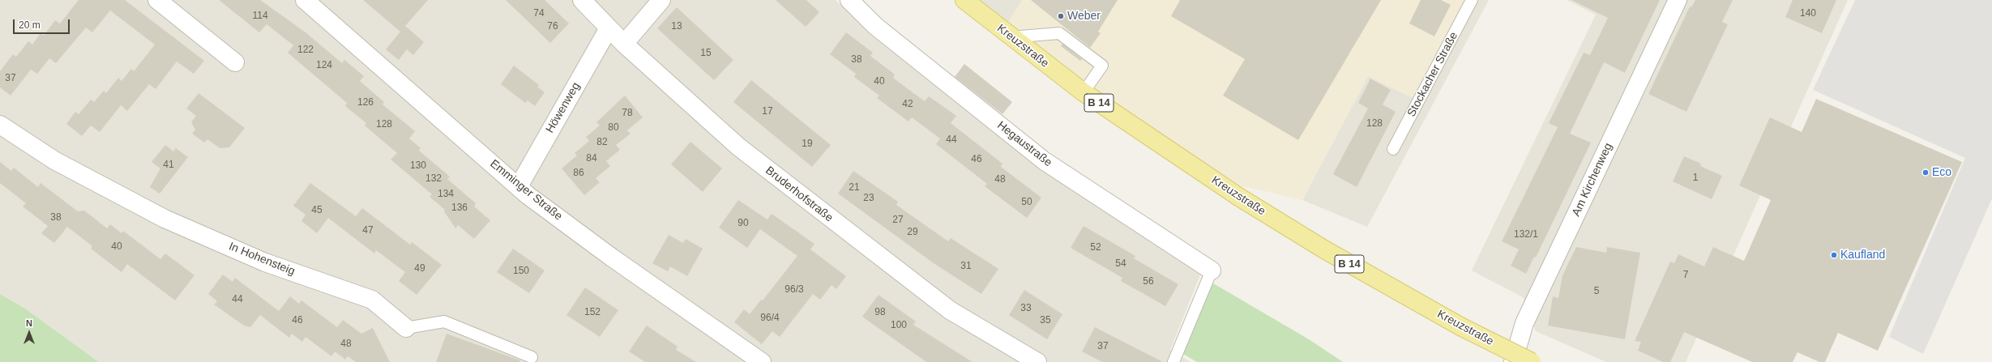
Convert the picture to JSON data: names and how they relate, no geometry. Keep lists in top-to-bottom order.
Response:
{
  "streets": {
    "main road": ["Kreuzstraße", "B 14"],
    "street": [
      "Höwenweg",
      "Hegaustraße",
      "Am Kirchenweg",
      "Emminger Straße",
      "Bruderhofstraße",
      "In Hohensteig"
    ],
    "lane": ["Stockacher Straße"]
  },
  "crossings": [
    ["Höwenweg", "Emminger Straße"],
    ["Höwenweg", "Bruderhofstraße"]
  ],
  "places": ["Weber", "Eco", "Kaufland"],
  "house_numbers": [
    "74",
    "140",
    "114",
    "76",
    "13",
    "122",
    "15",
    "38",
    "124",
    "37",
    "40",
    "126",
    "42",
    "17",
    "78",
    "128",
    "128",
    "80",
    "44",
    "82",
    "19",
    "84",
    "46",
    "41",
    "130",
    "86",
    "1",
    "132",
    "48",
    "21",
    "134",
    "23",
    "50",
    "136",
    "45",
    "38",
    "27",
    "90",
    "47",
    "29",
    "132/1",
    "40",
    "52",
    "54",
    "31",
    "49",
    "150",
    "7",
    "56",
    "96/3",
    "5",
    "44",
    "33",
    "152",
    "98",
    "96/4",
    "46",
    "35",
    "100",
    "48",
    "37"
  ],
  "scale_bar": "20 m",
  "north": "top"
}
